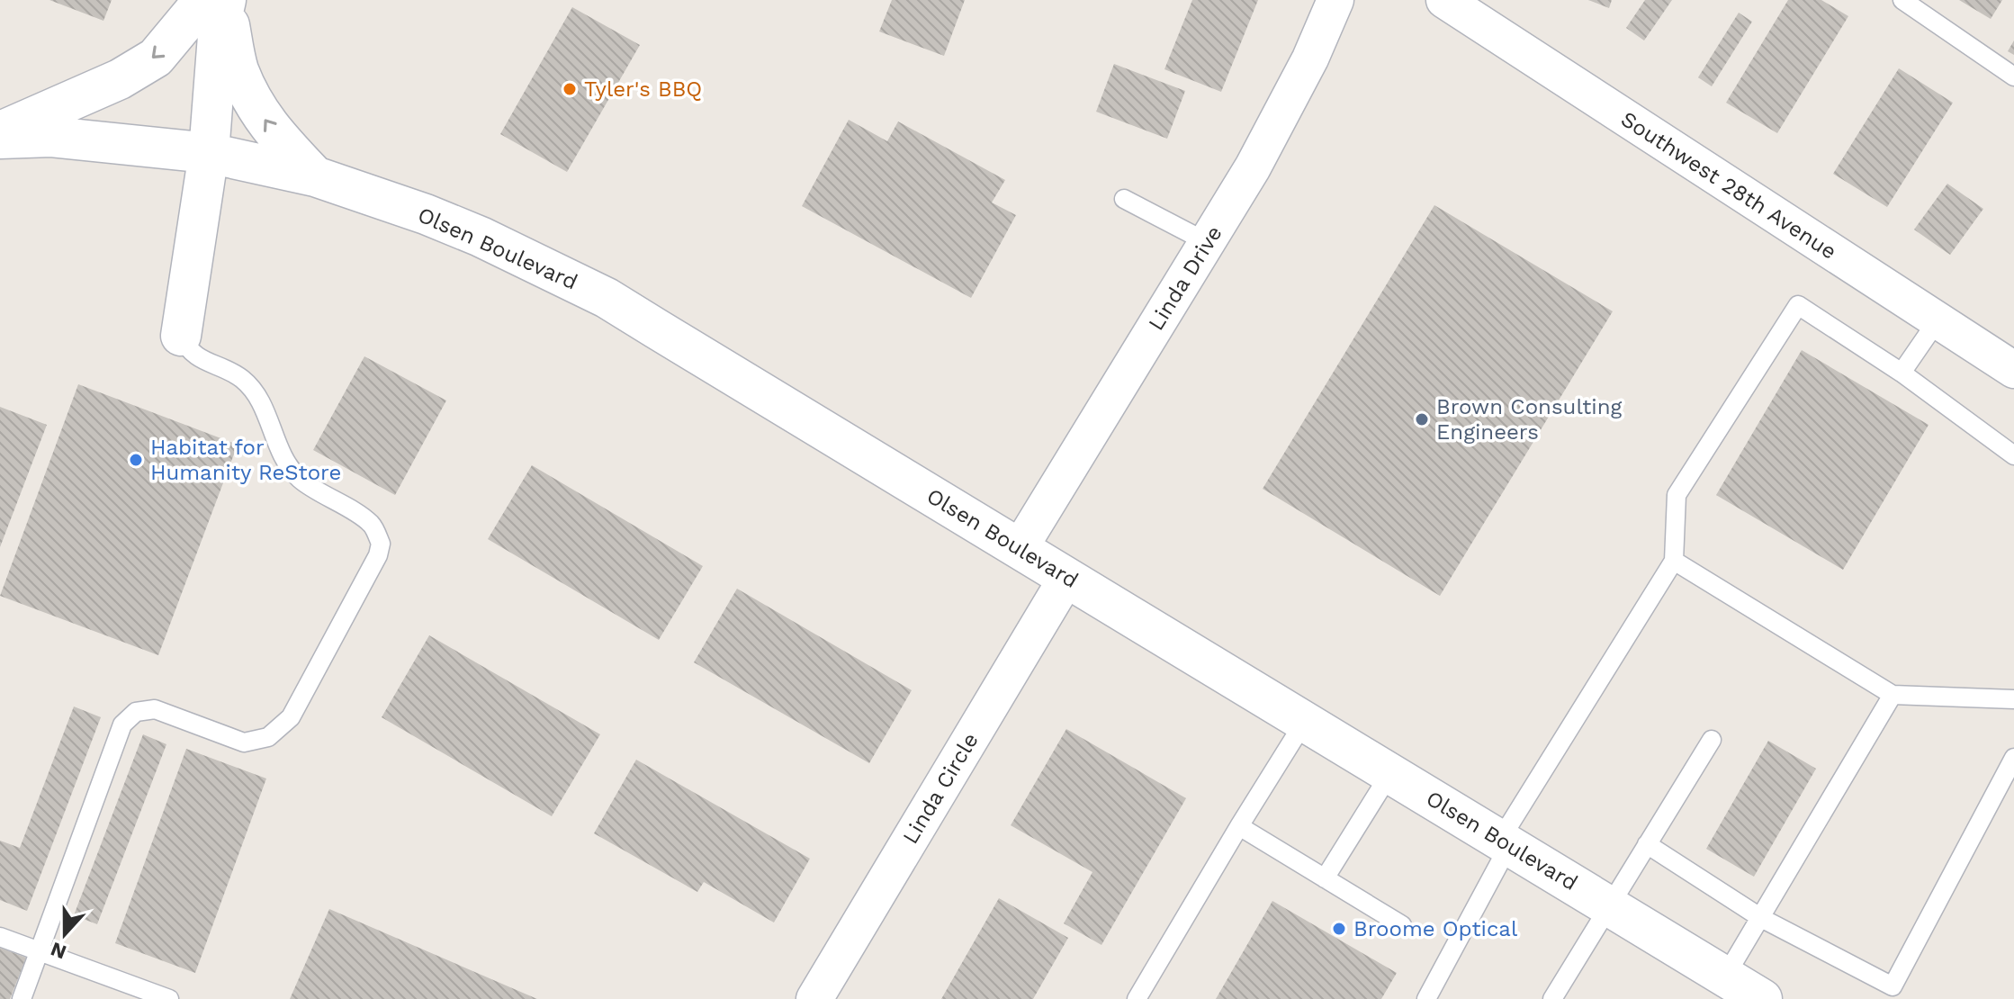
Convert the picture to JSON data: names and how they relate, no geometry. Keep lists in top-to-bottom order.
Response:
{
  "streets": {
    "main road": ["Olsen Boulevard"],
    "street": ["Southwest 28th Avenue", "Linda Drive", "Linda Circle"]
  },
  "crossings": [
    ["Olsen Boulevard", "Linda Drive"],
    ["Olsen Boulevard", "Linda Circle"]
  ],
  "places": [
    "Tyler's BBQ",
    "Brown Consulting Engineers",
    "Habitat for Humanity ReStore",
    "Broome Optical"
  ],
  "north": "bottom"
}
